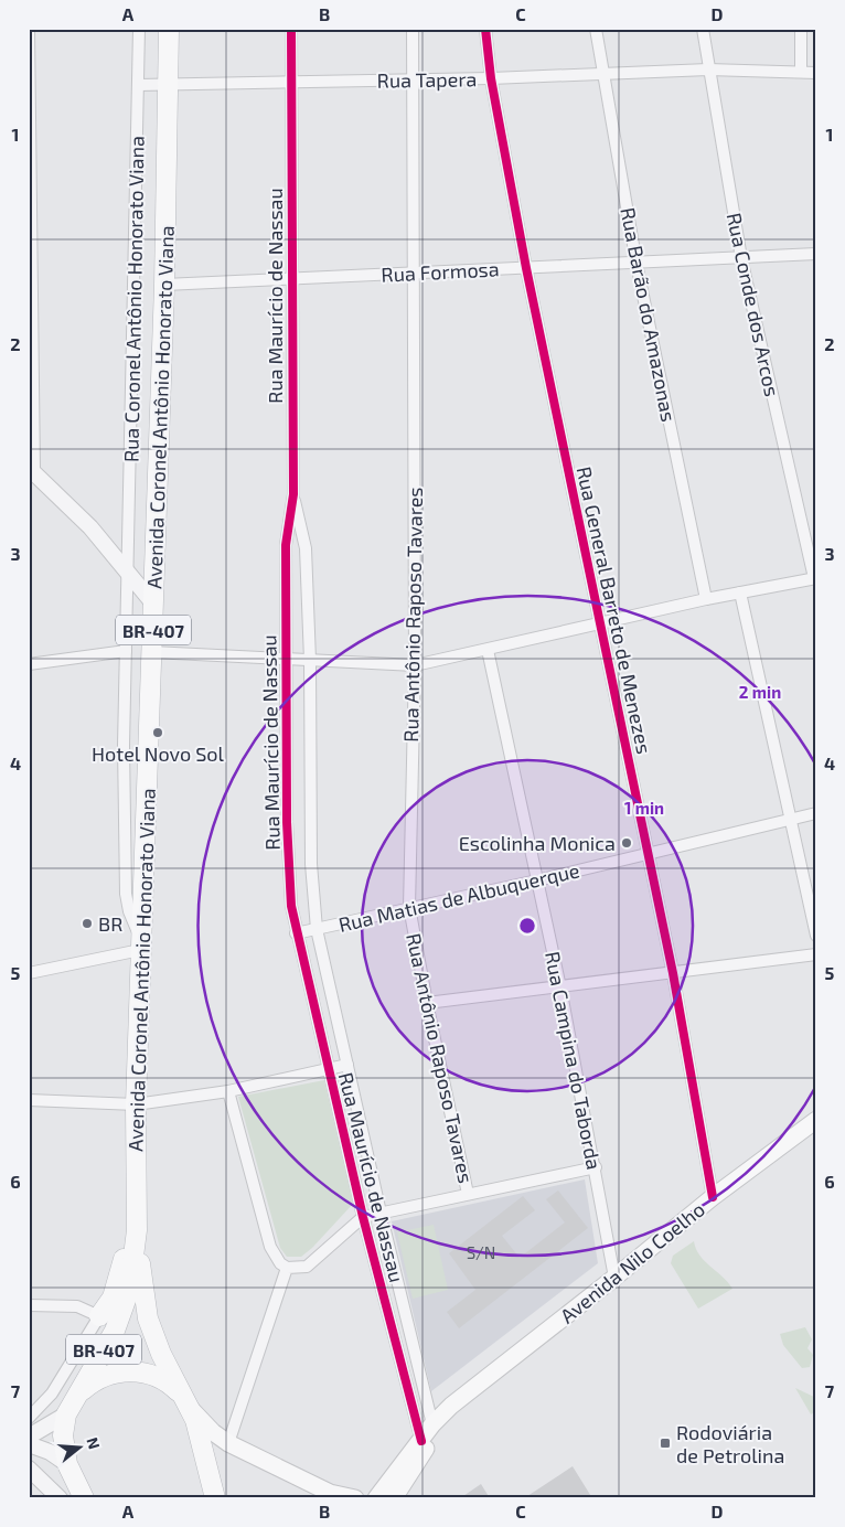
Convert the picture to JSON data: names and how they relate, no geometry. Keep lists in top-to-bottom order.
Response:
{
  "streets": {
    "highway": ["Avenida Coronel Antônio Honorato Viana", "BR-407"],
    "main road": ["Avenida Nilo Coelho"],
    "street": [
      "Rua Tapera",
      "Rua Formosa",
      "Rua Maurício de Nassau",
      "Rua Coronel Antônio Honorato Viana",
      "Rua Conde dos Arcos",
      "Rua Barão do Amazonas",
      "Rua General Barreto de Menezes",
      "Rua Antônio Raposo Tavares",
      "Rua Matias de Albuquerque",
      "Rua Campina do Taborda"
    ]
  },
  "crossings": [
    ["Rua Tapera", "Rua Maurício de Nassau"],
    ["Rua Tapera", "Rua Coronel Antônio Honorato Viana"],
    ["Rua Tapera", "Rua Conde dos Arcos"],
    ["Rua Tapera", "Rua Barão do Amazonas"],
    ["Rua Tapera", "Avenida Coronel Antônio Honorato Viana"],
    ["Rua Tapera", "Rua General Barreto de Menezes"],
    ["Rua Tapera", "Rua Antônio Raposo Tavares"],
    ["Rua Formosa", "Rua Maurício de Nassau"],
    ["Rua Formosa", "Rua Conde dos Arcos"],
    ["Rua Formosa", "Rua Barão do Amazonas"],
    ["Rua Formosa", "Avenida Coronel Antônio Honorato Viana"],
    ["Rua Formosa", "Rua General Barreto de Menezes"],
    ["Rua Formosa", "Rua Antônio Raposo Tavares"],
    ["Rua Maurício de Nassau", "Rua Matias de Albuquerque"],
    ["Rua Maurício de Nassau", "Avenida Nilo Coelho"],
    ["Avenida Coronel Antônio Honorato Viana", "BR-407"],
    ["Rua General Barreto de Menezes", "Rua Matias de Albuquerque"],
    ["Rua General Barreto de Menezes", "Avenida Nilo Coelho"],
    ["Rua Antônio Raposo Tavares", "Rua Matias de Albuquerque"],
    ["Rua Matias de Albuquerque", "Rua Campina do Taborda"],
    ["Rua Campina do Taborda", "Avenida Nilo Coelho"]
  ],
  "places": {
    "other": ["Hotel Novo Sol", "Escolinha Monica", "BR"],
    "transit": ["Rodoviária de Petrolina"]
  },
  "house_numbers": ["S/N"],
  "north": "right",
  "grid": {
    "columns": [
      "A",
      "B",
      "C",
      "D"
    ],
    "rows": [
      "1",
      "2",
      "3",
      "4",
      "5",
      "6",
      "7"
    ]
  },
  "rings": ["2 min", "1 min"]
}
